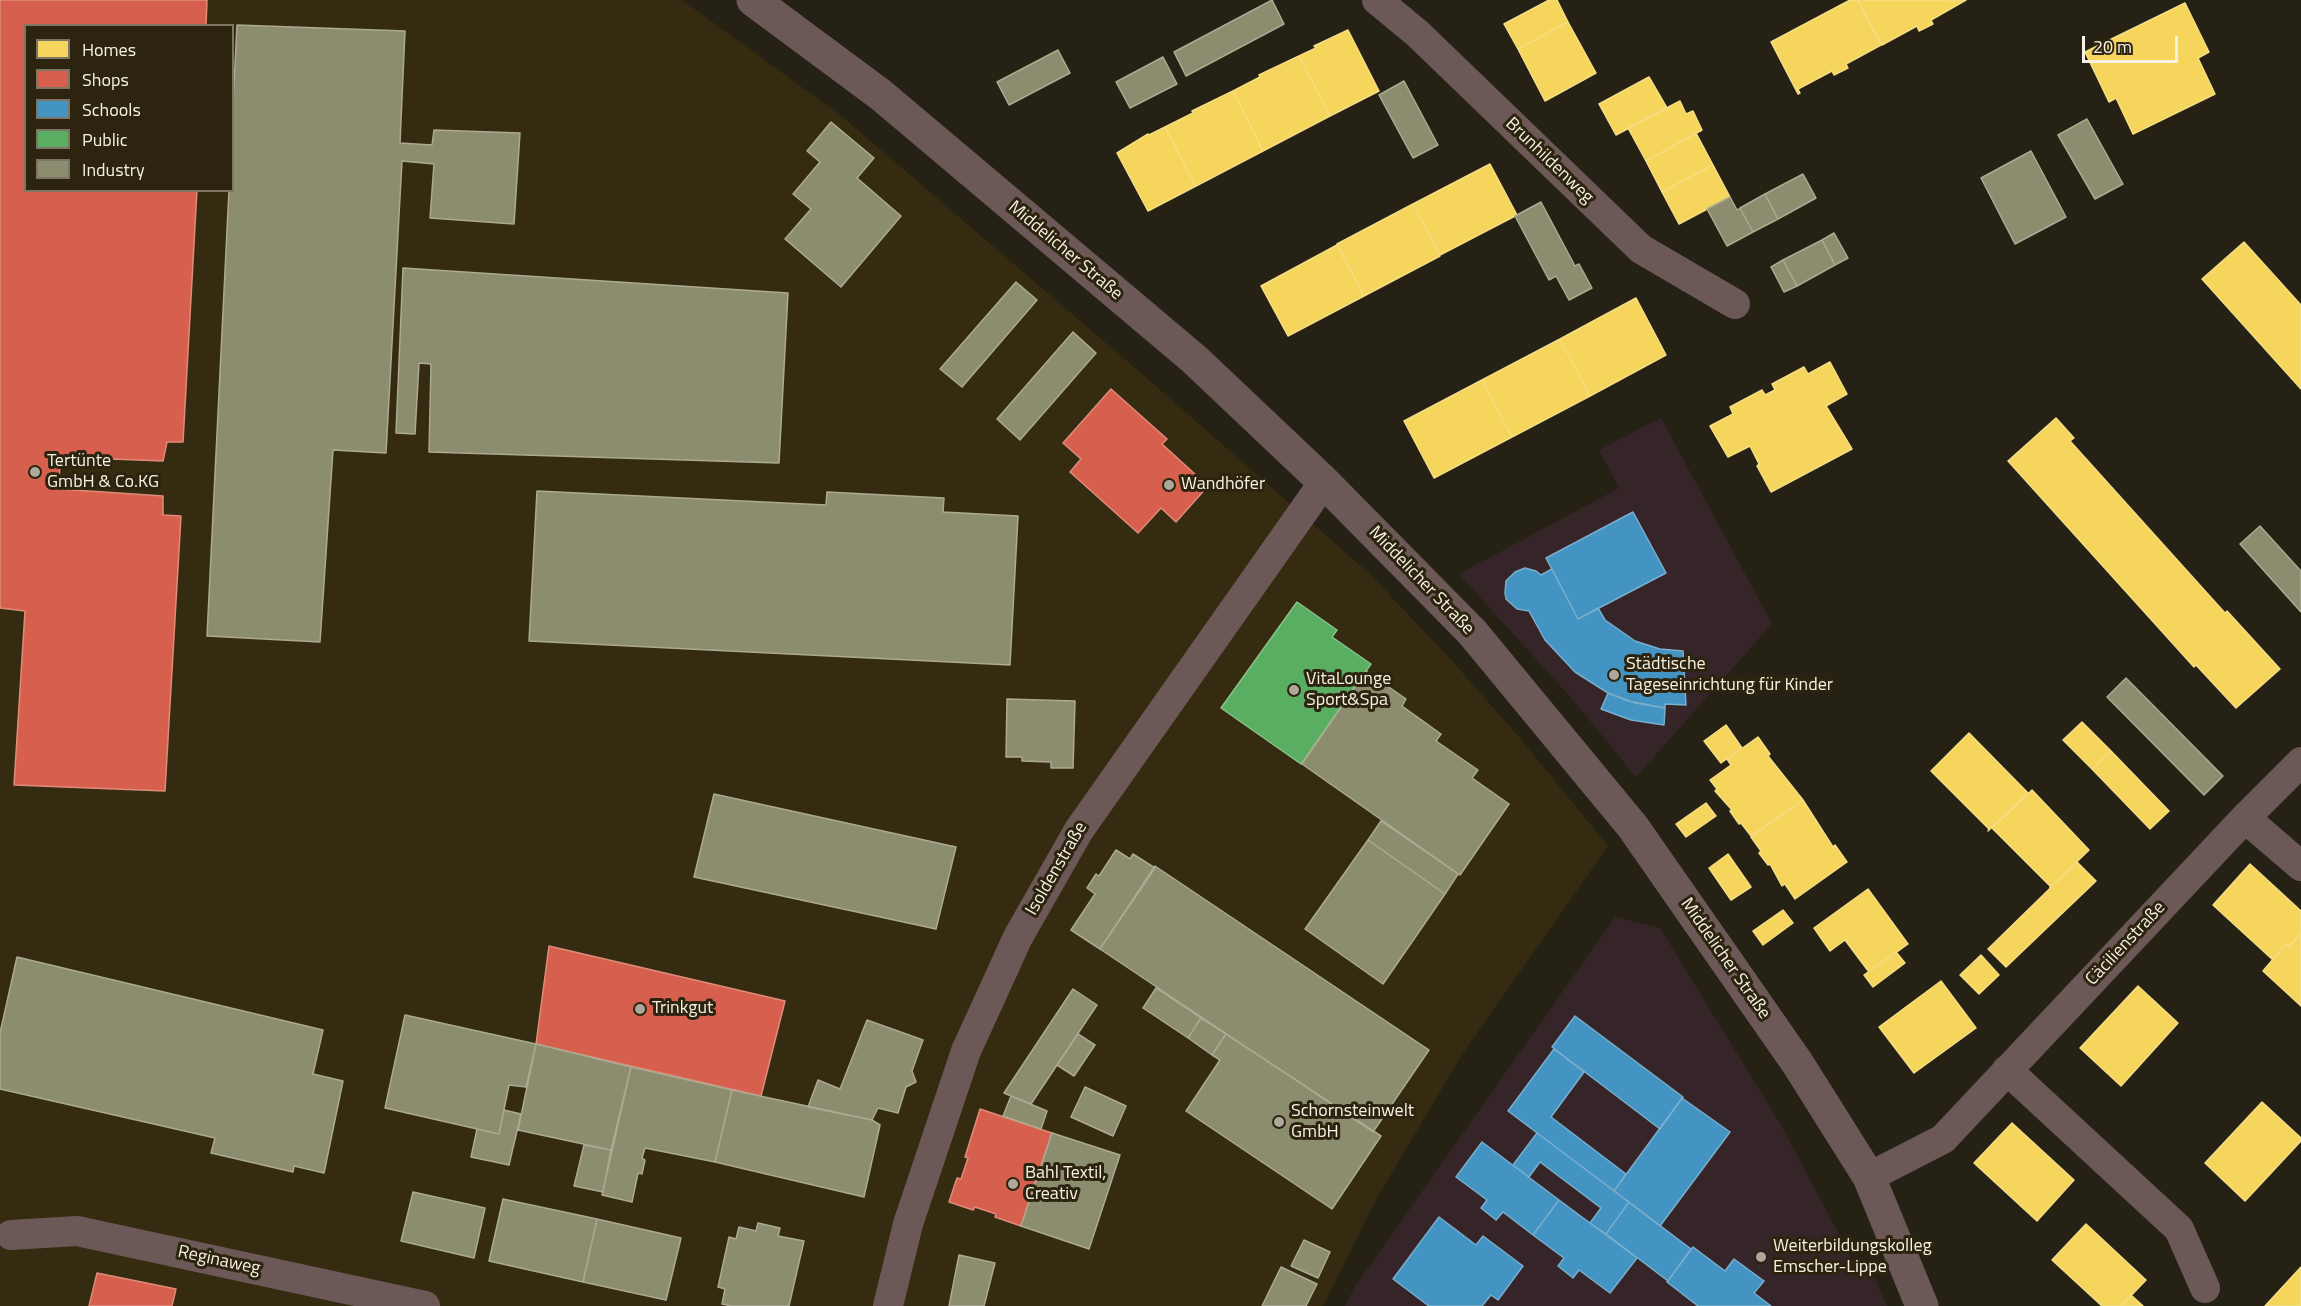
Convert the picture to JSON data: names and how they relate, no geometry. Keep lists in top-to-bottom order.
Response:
{
  "streets": {
    "street": [
      "Brunhildenweg",
      "Middelicher Straße",
      "Isoldenstraße",
      "Cäcilienstraße",
      "Reginaweg"
    ]
  },
  "crossings": [
    ["Middelicher Straße", "Isoldenstraße"],
    ["Middelicher Straße", "Cäcilienstraße"]
  ],
  "places": [
    "Tertünte GmbH & Co.KG",
    "Wandhöfer",
    "Städtische Tageseinrichtung für Kinder",
    "VitaLounge Sport&Spa",
    "Trinkgut",
    "Schornsteinwelt GmbH",
    "Bahl Textil, Creativ",
    "Weiterbildungskolleg Emscher-Lippe"
  ],
  "legend": [
    "Homes",
    "Shops",
    "Schools",
    "Public",
    "Industry"
  ],
  "scale_bar": "20 m"
}
